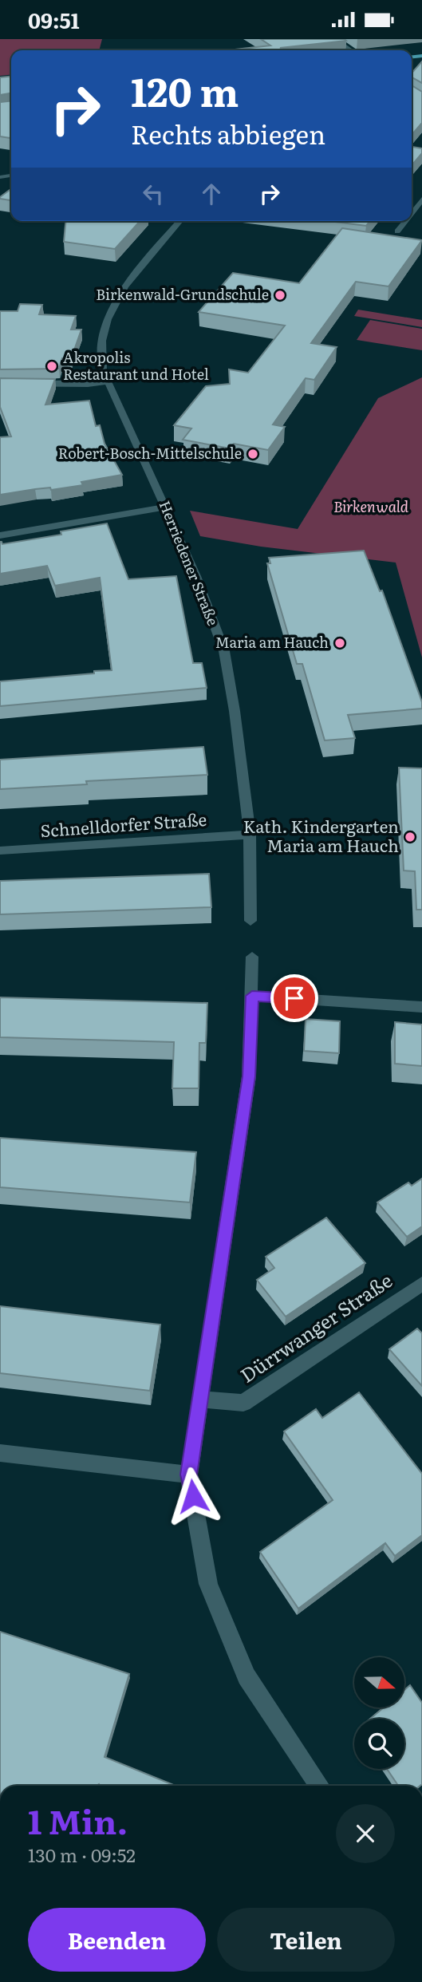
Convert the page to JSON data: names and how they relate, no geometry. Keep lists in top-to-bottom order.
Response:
{
  "streets": {
    "street": ["Herriedener Straße", "Schnelldorfer Straße", "Dürrwanger Straße"]
  },
  "crossings": [
    ["Herriedener Straße", "Schnelldorfer Straße"]
  ],
  "parks": ["Birkenwald"],
  "places": [
    "Birkenwald-Grundschule",
    "Akropolis Restaurant und Hotel",
    "Robert-Bosch-Mittelschule",
    "Maria am Hauch",
    "Kath. Kindergarten Maria am Hauch"
  ],
  "north": "right",
  "page": {
    "status": "09:51",
    "turn": ["120 m", "Rechts abbiegen"],
    "heading": ["1 Min.", "130 m · 09:52"],
    "buttons": ["Beenden", "Teilen"]
  }
}
